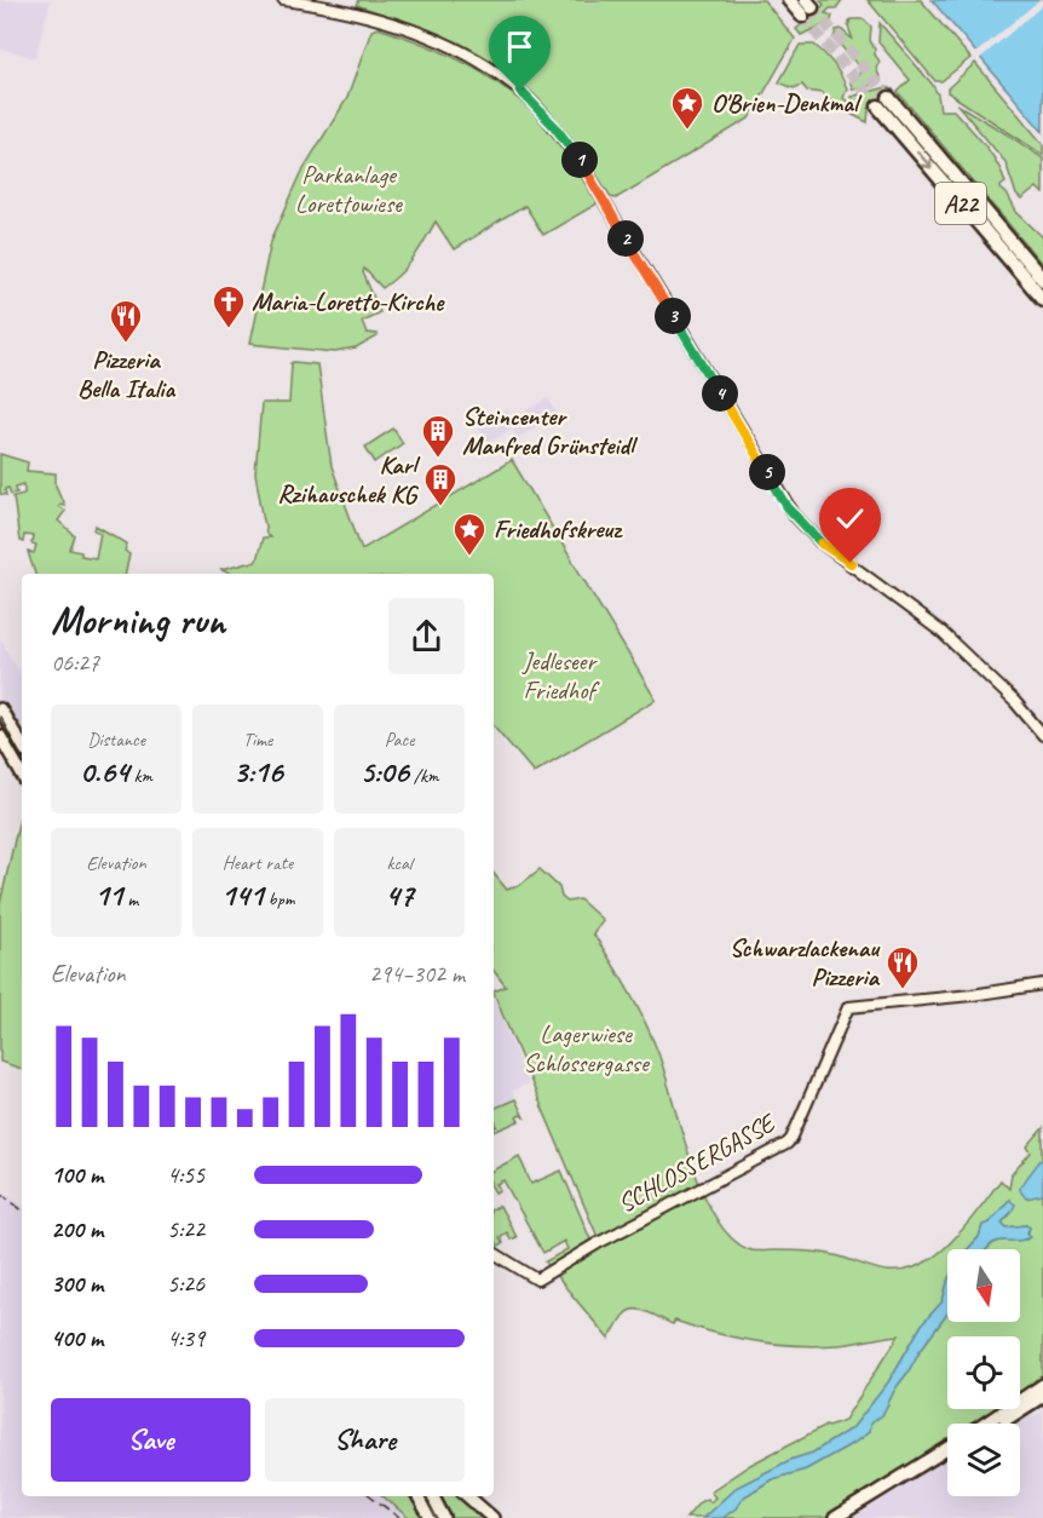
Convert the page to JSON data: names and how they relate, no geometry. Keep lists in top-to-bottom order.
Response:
{
  "streets": {
    "highway": ["A22"],
    "street": ["SCHLOSSERGASSE"]
  },
  "parks": ["Parkanlage Lorettowiese", "Jedleseer Friedhof", "Lagerwiese Schlossergasse"],
  "places": {
    "place": ["O'Brien-Denkmal", "Friedhofskreuz"],
    "church": ["Maria-Loretto-Kirche"],
    "restaurant": ["Pizzeria Bella Italia", "Schwarzlackenau Pizzeria"],
    "building": ["Steincenter Manfred Grünsteidl", "Karl Rzihauschek KG"]
  },
  "north": "bottom",
  "page": {
    "pins": [
      "1",
      "2",
      "3",
      "4",
      "5"
    ],
    "heading": ["Morning run", "06:27"],
    "stats": [
      ["Distance", "0.64 km"],
      ["Time", "3:16"],
      ["Pace", "5:06 /km"],
      ["Elevation", "11 m"],
      ["Heart rate", "141 bpm"],
      ["kcal", "47"]
    ],
    "chart": ["Elevation", "294–302 m"],
    "list": [
      {
        "name": "100 m",
        "note": "4:55"
      },
      {
        "name": "200 m",
        "note": "5:22"
      },
      {
        "name": "300 m",
        "note": "5:26"
      },
      {
        "name": "400 m",
        "note": "4:39"
      }
    ],
    "buttons": ["Save", "Share"]
  }
}
